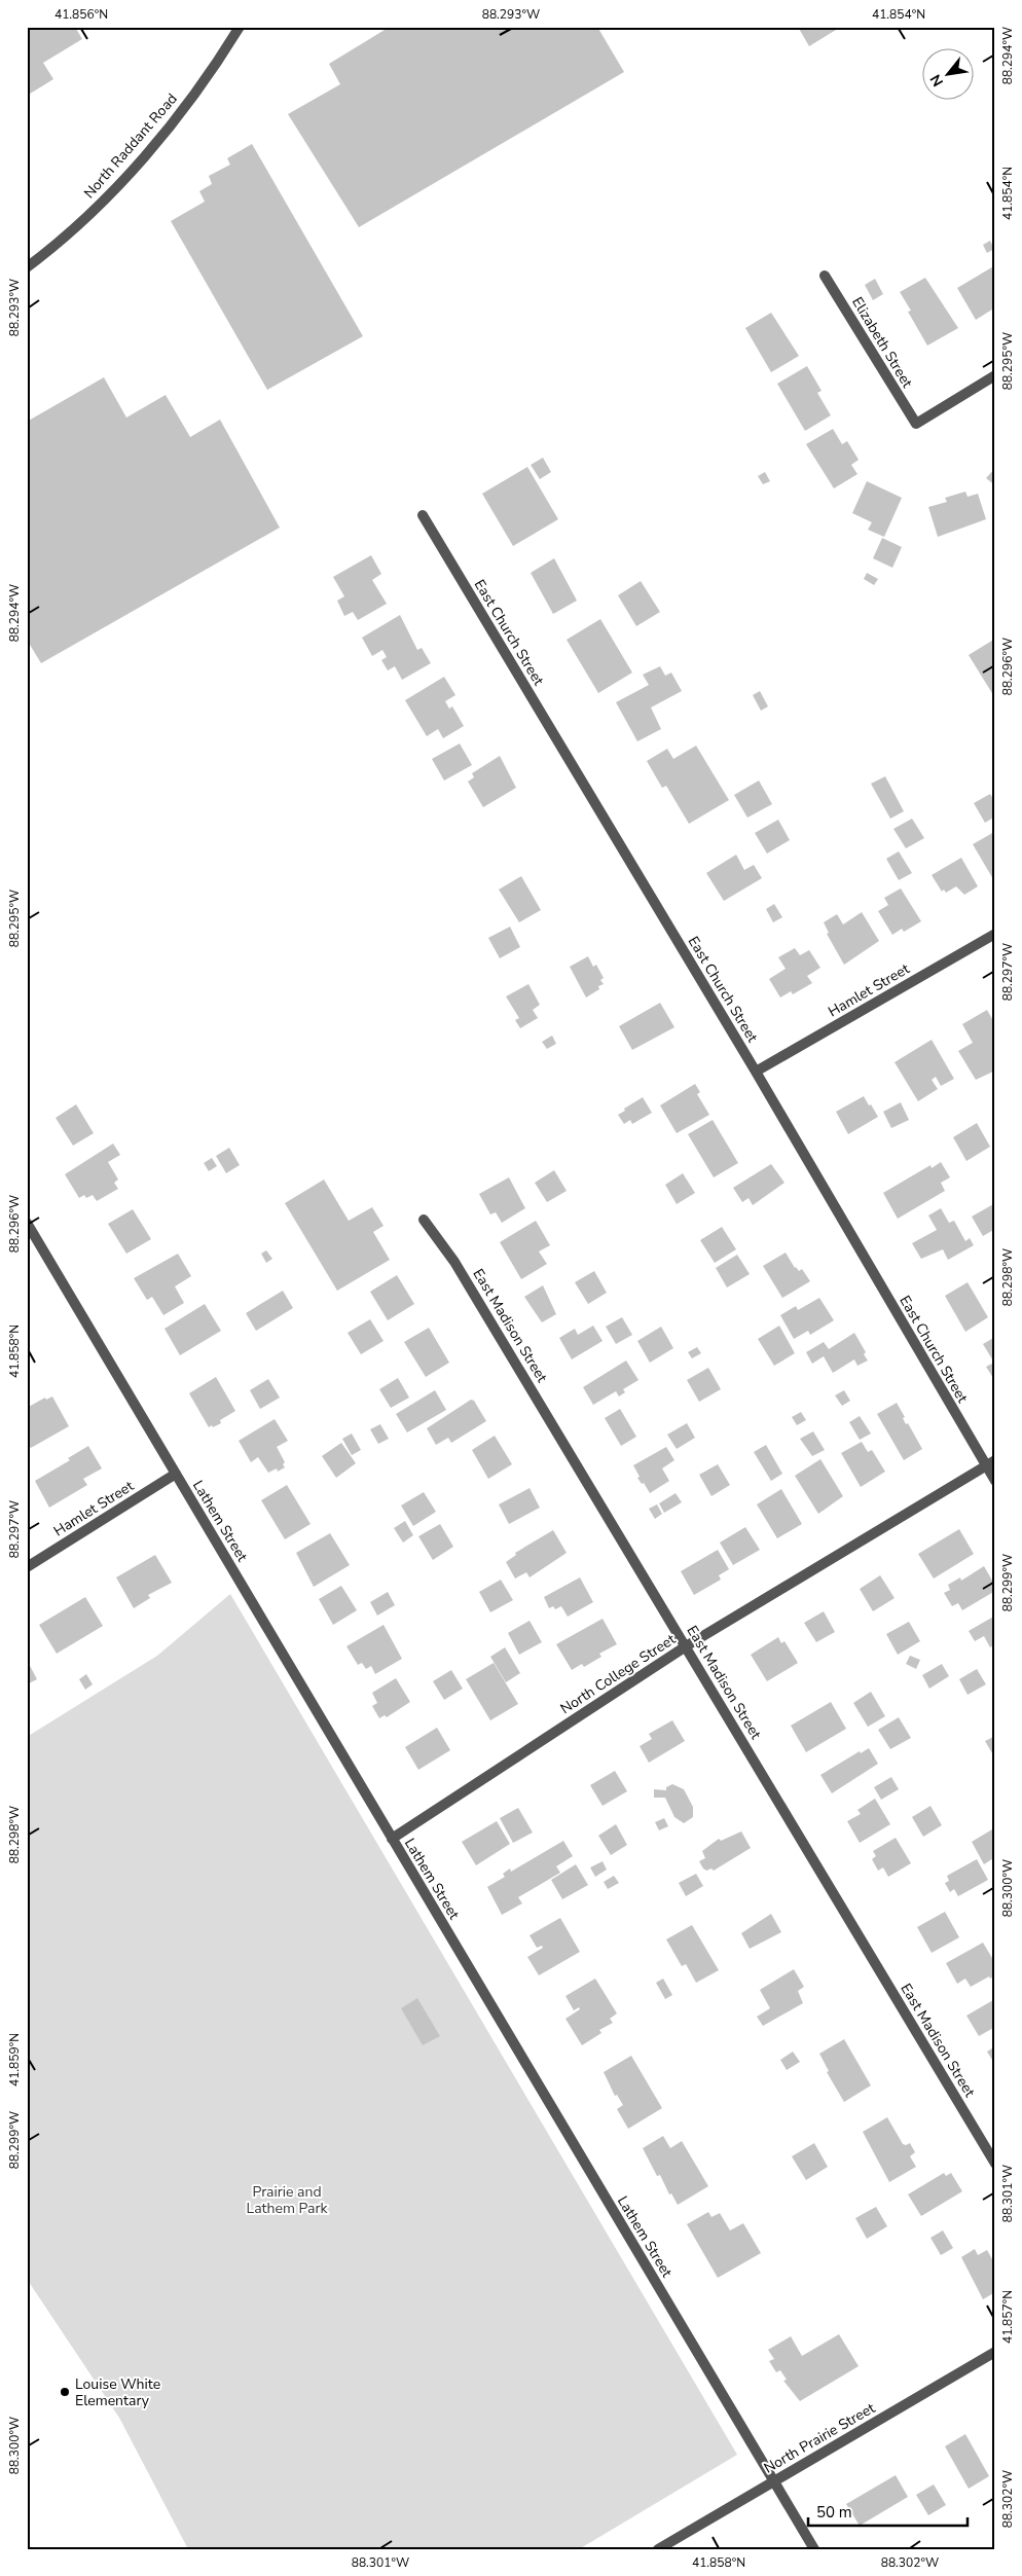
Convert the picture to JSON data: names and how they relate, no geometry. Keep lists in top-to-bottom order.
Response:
{
  "streets": {
    "street": [
      "North Raddant Road",
      "Elizabeth Street",
      "East Church Street",
      "Hamlet Street",
      "East Madison Street",
      "Lathem Street",
      "North College Street",
      "North Prairie Street"
    ]
  },
  "crossings": [
    ["East Church Street", "Hamlet Street"],
    ["East Church Street", "North College Street"],
    ["Hamlet Street", "Lathem Street"],
    ["East Madison Street", "North College Street"],
    ["Lathem Street", "North College Street"],
    ["Lathem Street", "North Prairie Street"]
  ],
  "parks": ["Prairie and Lathem Park"],
  "places": ["Louise White Elementary"],
  "scale_bar": "50 m",
  "north": "bottom left",
  "coordinates": [
    "41.856°N",
    "88.293°W",
    "41.854°N",
    "88.294°W",
    "88.295°W",
    "88.296°W",
    "88.297°W",
    "88.298°W",
    "41.858°N",
    "88.299°W",
    "88.300°W",
    "41.859°N",
    "88.301°W",
    "41.857°N",
    "88.302°W"
  ]
}
